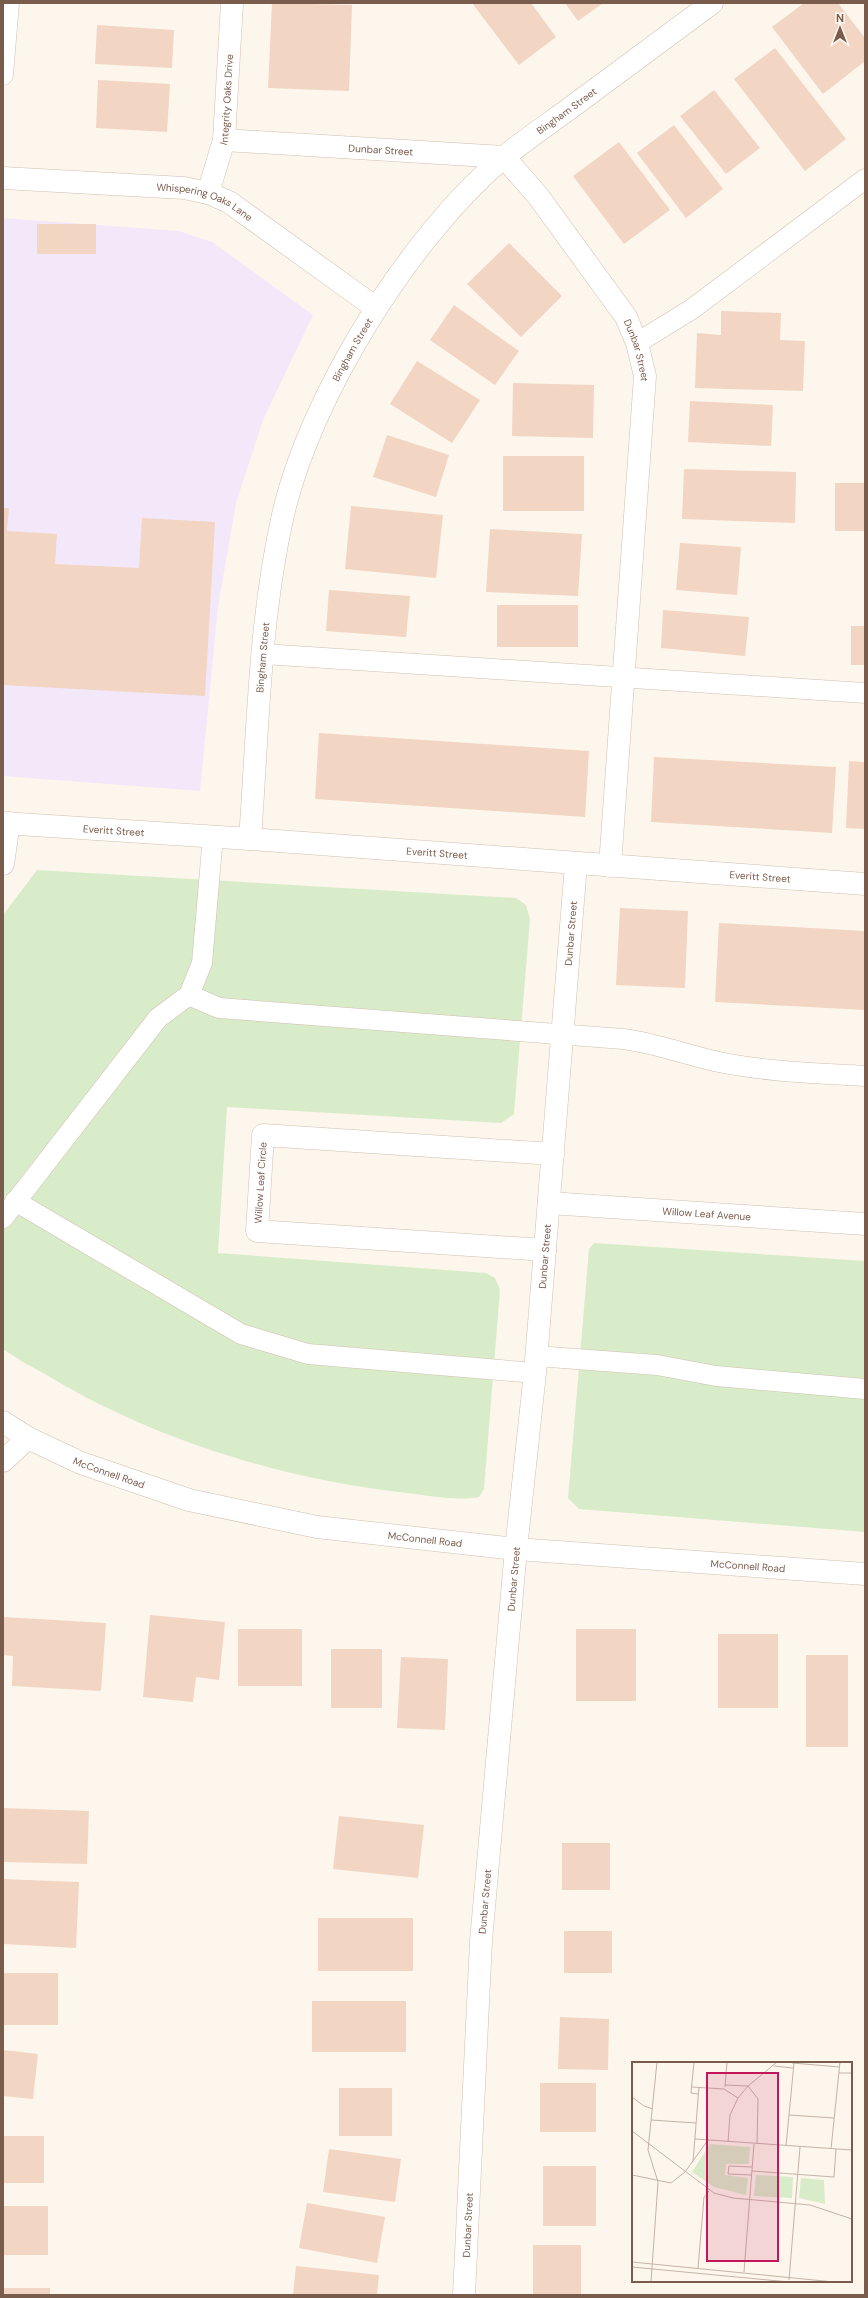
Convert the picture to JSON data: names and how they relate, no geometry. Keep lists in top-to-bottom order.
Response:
{
  "streets": {
    "street": [
      "Integrity Oaks Drive",
      "Bingham Street",
      "Dunbar Street",
      "Whispering Oaks Lane",
      "Everitt Street",
      "Willow Leaf Circle",
      "Willow Leaf Avenue",
      "McConnell Road"
    ]
  },
  "crossings": [
    ["Integrity Oaks Drive", "Dunbar Street"],
    ["Integrity Oaks Drive", "Whispering Oaks Lane"],
    ["Bingham Street", "Dunbar Street"],
    ["Bingham Street", "Whispering Oaks Lane"],
    ["Bingham Street", "Everitt Street"],
    ["Dunbar Street", "Everitt Street"],
    ["Dunbar Street", "Willow Leaf Circle"],
    ["Dunbar Street", "Willow Leaf Avenue"],
    ["Dunbar Street", "McConnell Road"]
  ],
  "north": "top"
}
